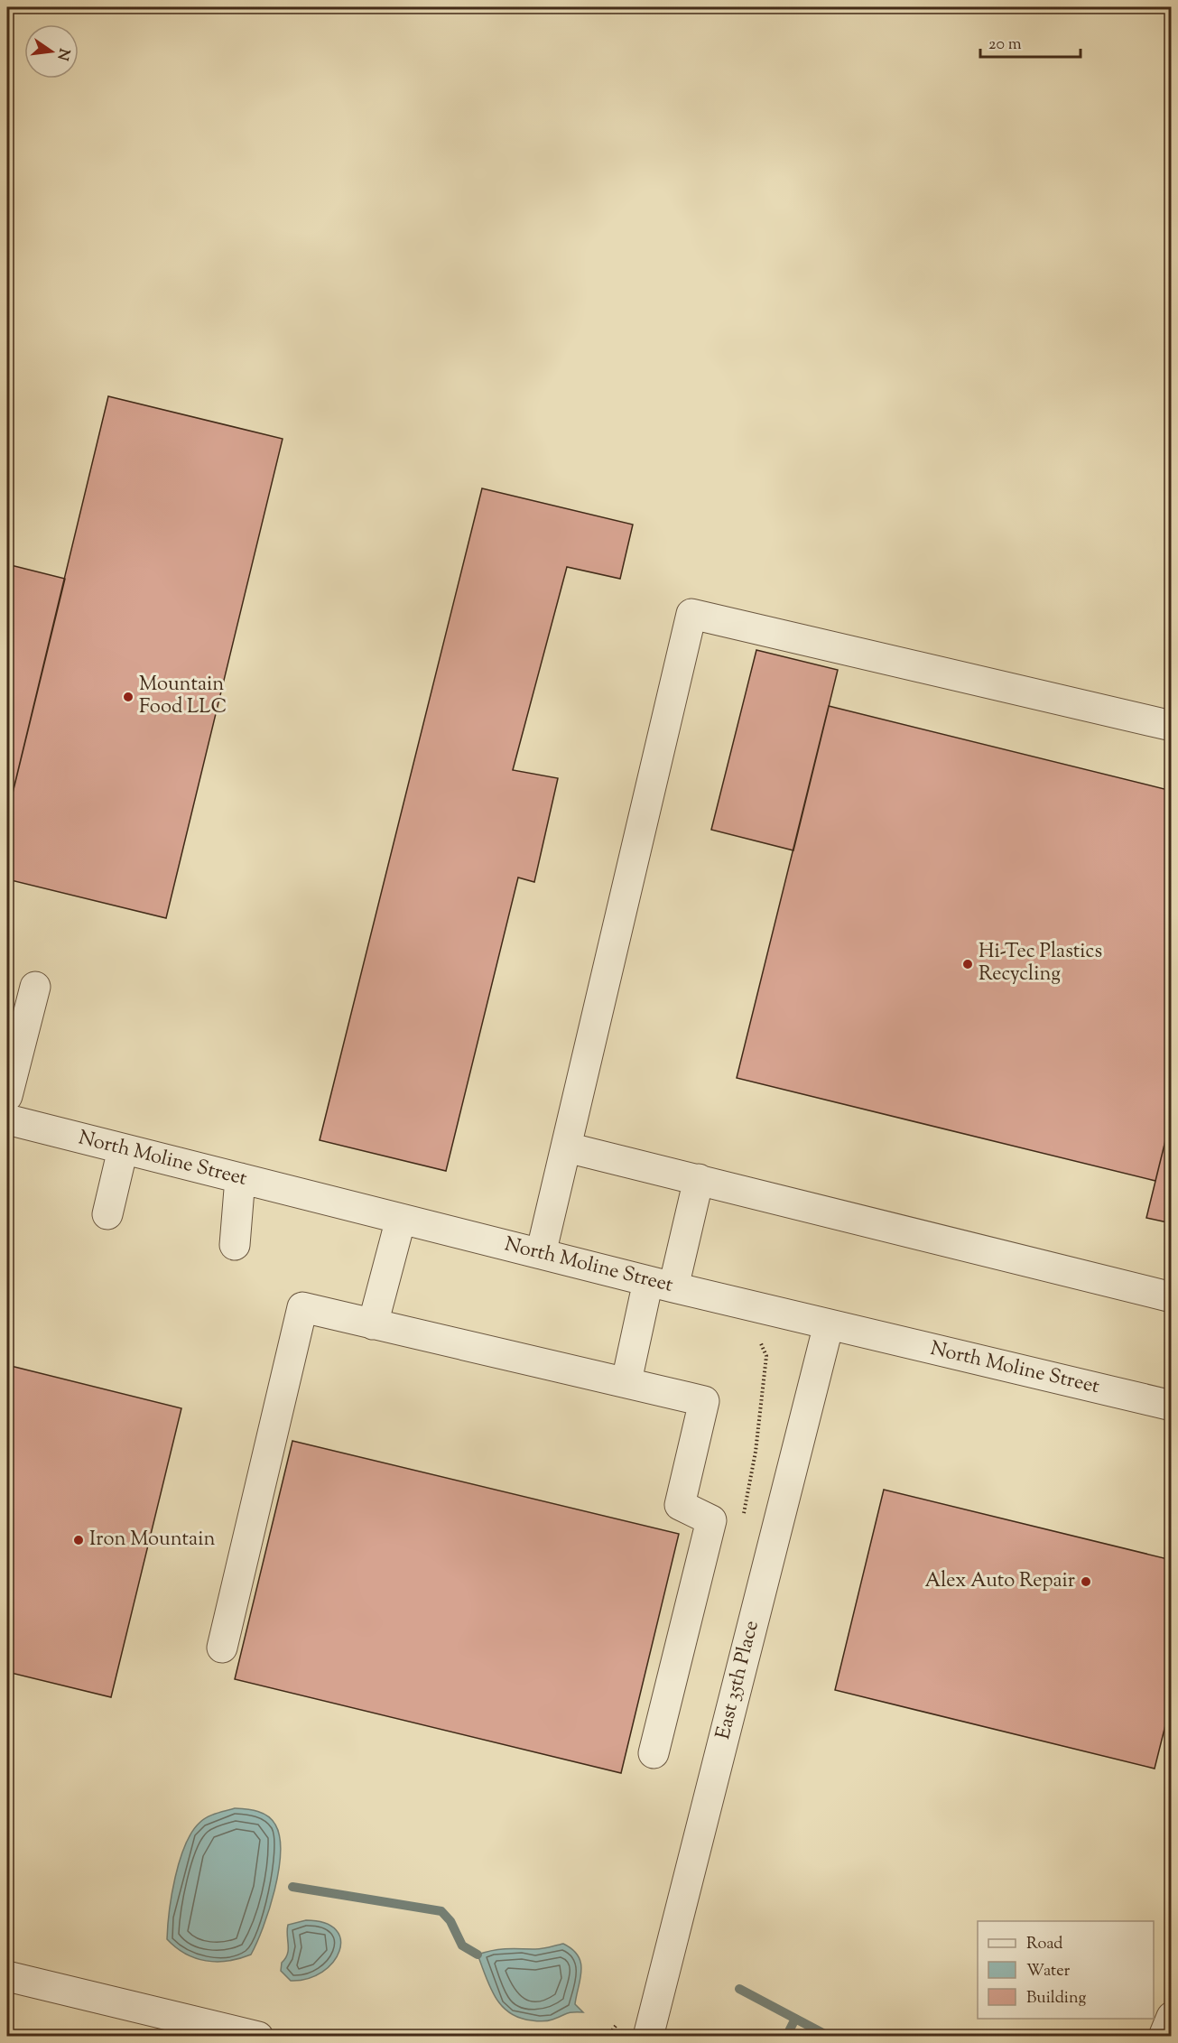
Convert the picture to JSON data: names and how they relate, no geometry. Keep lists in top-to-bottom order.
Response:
{
  "streets": {
    "street": ["North Moline Street", "East 35th Place"]
  },
  "crossings": [
    ["North Moline Street", "East 35th Place"]
  ],
  "places": [
    "Mountain Food LLC",
    "Hi-Tec Plastics Recycling",
    "Iron Mountain",
    "Alex Auto Repair"
  ],
  "legend": ["Road", "Water", "Building"],
  "scale_bar": "20 m",
  "north": "right"
}
